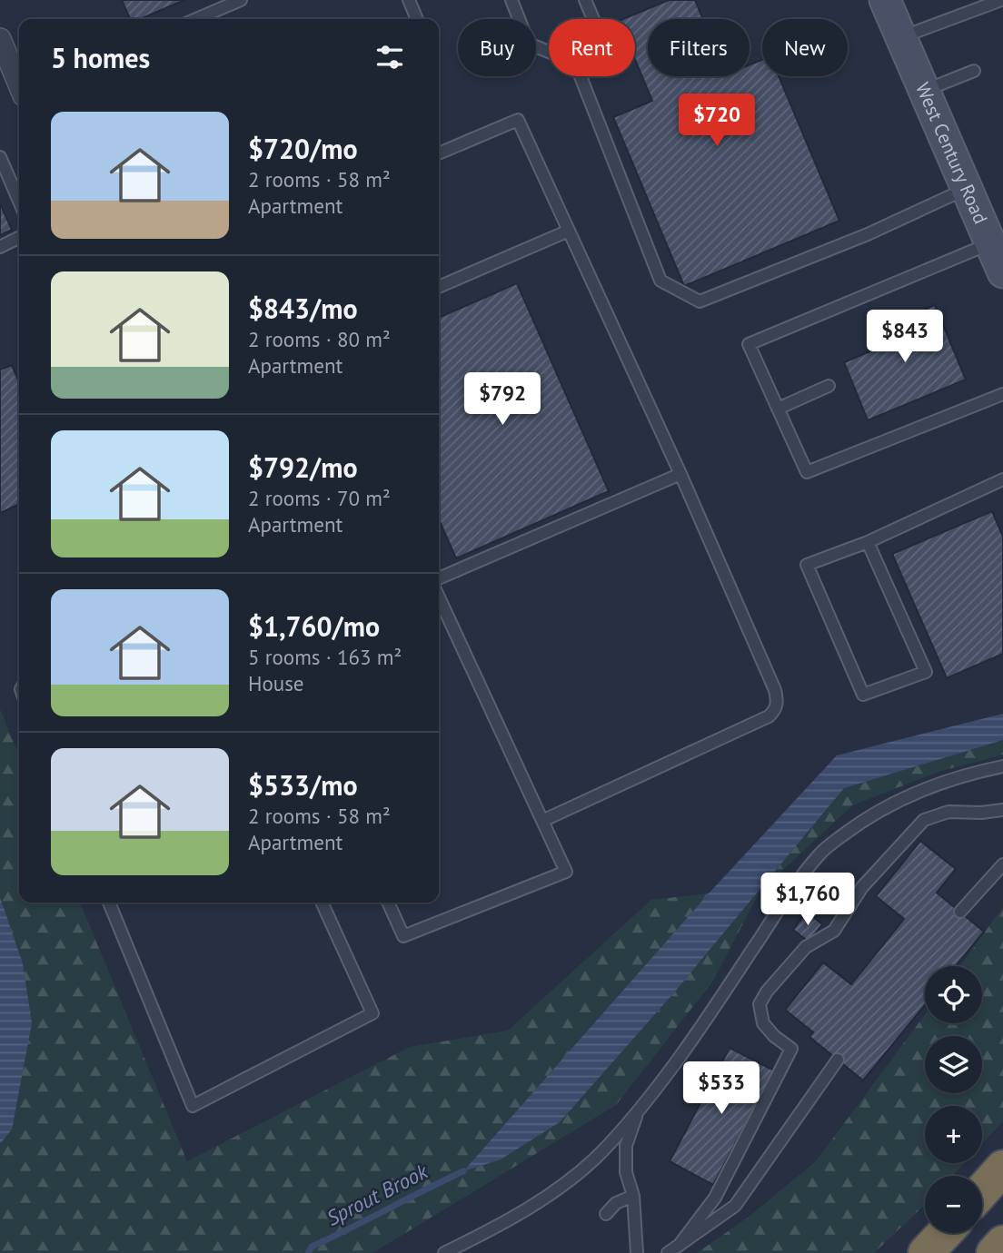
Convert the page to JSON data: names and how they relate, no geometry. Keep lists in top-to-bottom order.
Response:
{
  "streets": {
    "main road": ["West Century Road"]
  },
  "water": ["Sprout Brook"],
  "page": {
    "chip": [
      "Buy",
      "Rent",
      "Filters",
      "New"
    ],
    "heading": "5 homes",
    "price": [
      "$720",
      "$843",
      "$792",
      "$1,760",
      "$533"
    ],
    "list": [
      {
        "name": "$720/mo",
        "note": "2 rooms · 58 m² · Apartment"
      },
      {
        "name": "$843/mo",
        "note": "2 rooms · 80 m² · Apartment"
      },
      {
        "name": "$792/mo",
        "note": "2 rooms · 70 m² · Apartment"
      },
      {
        "name": "$1,760/mo",
        "note": "5 rooms · 163 m² · House"
      },
      {
        "name": "$533/mo",
        "note": "2 rooms · 58 m² · Apartment"
      }
    ],
    "map_buttons": ["+", "−"]
  }
}
